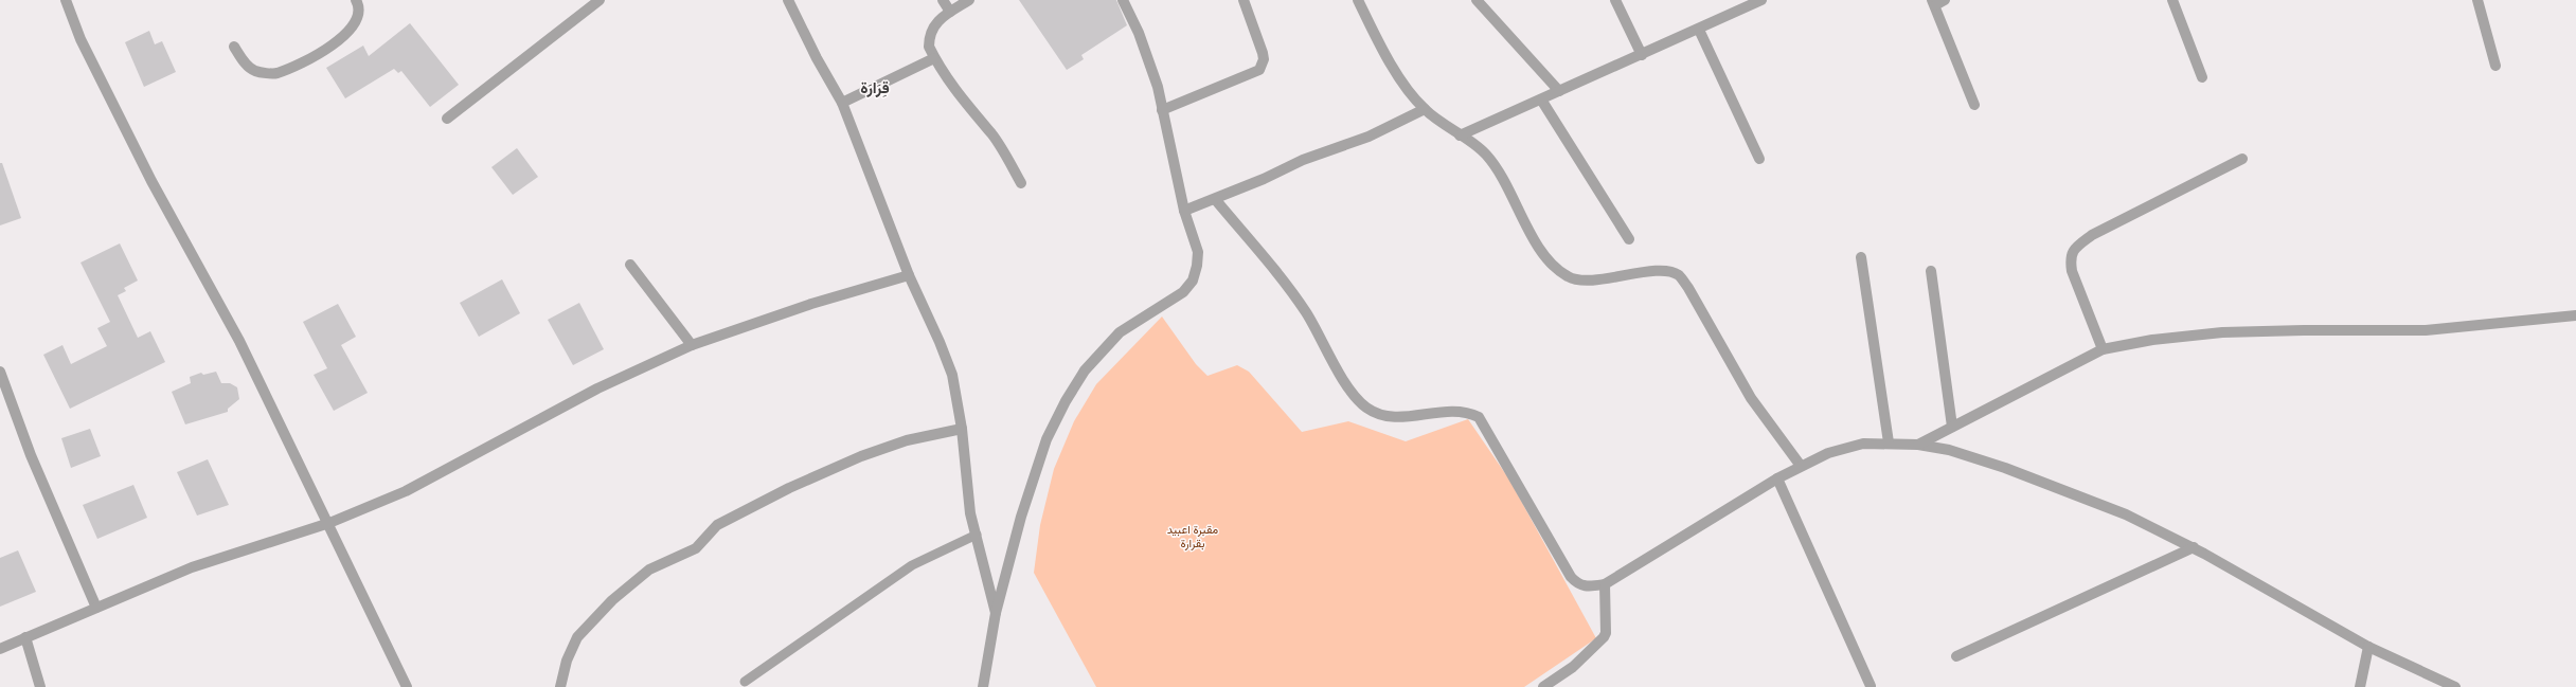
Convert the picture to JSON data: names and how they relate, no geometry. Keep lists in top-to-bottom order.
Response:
{
  "districts": ["قِرَارَة"],
  "parks": ["مقبرة اعبيد بقرارة"]
}
